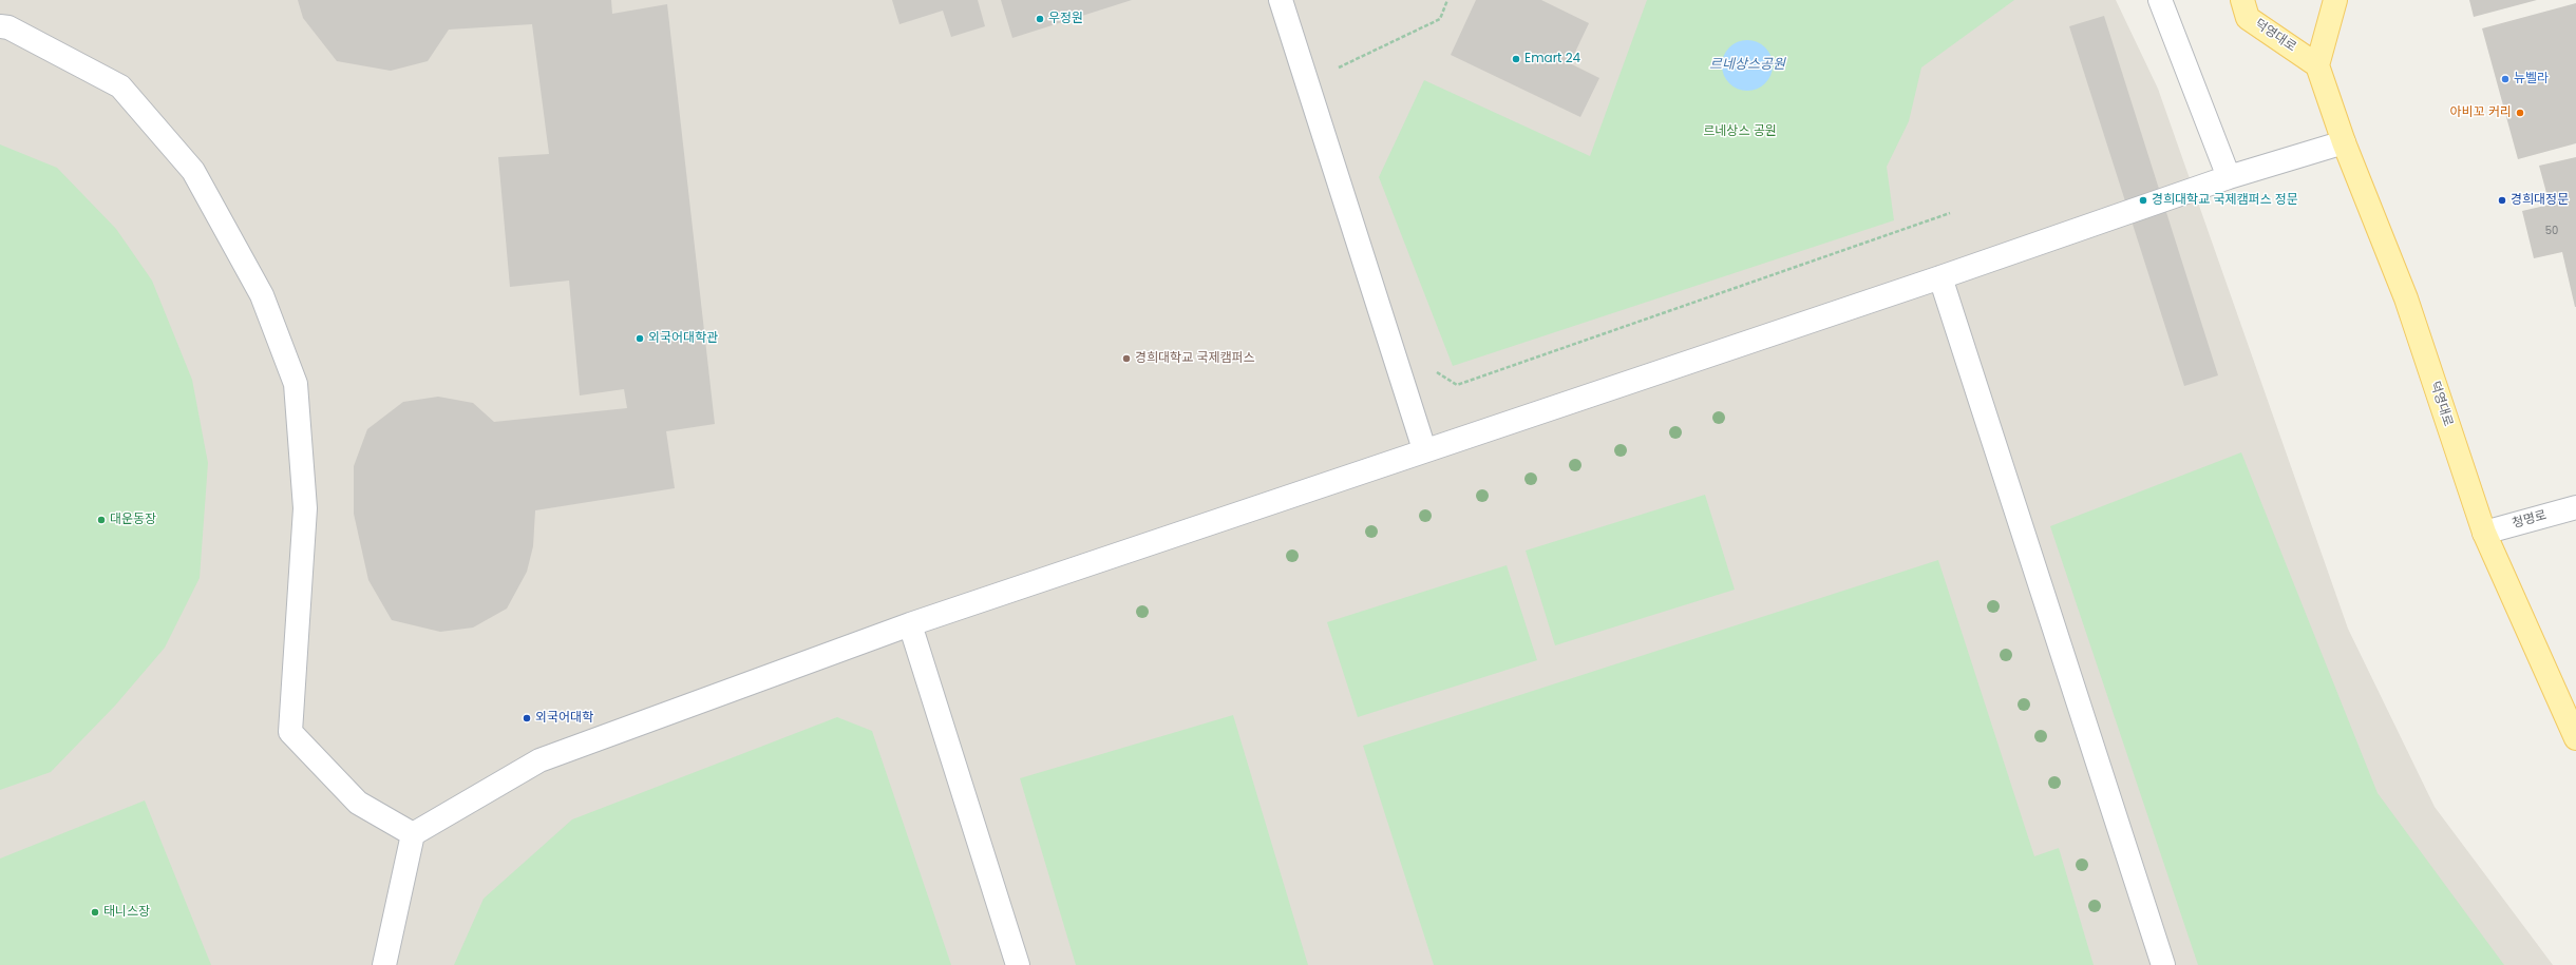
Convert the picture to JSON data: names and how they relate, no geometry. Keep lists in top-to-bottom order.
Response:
{
  "streets": {
    "main road": ["덕영대로"],
    "street": ["청명로"]
  },
  "crossings": [
    ["덕영대로", "청명로"]
  ],
  "water": ["르네상스공원"],
  "parks": ["르네상스 공원"],
  "places": [
    "우정원",
    "Emart 24",
    "뉴벨라",
    "아비꼬 커리",
    "경희대학교 국제캠퍼스 정문",
    "경희대정문",
    "외국어대학관",
    "경희대학교 국제캠퍼스",
    "대운동장",
    "외국어대학",
    "태니스장"
  ],
  "house_numbers": ["50"]
}
